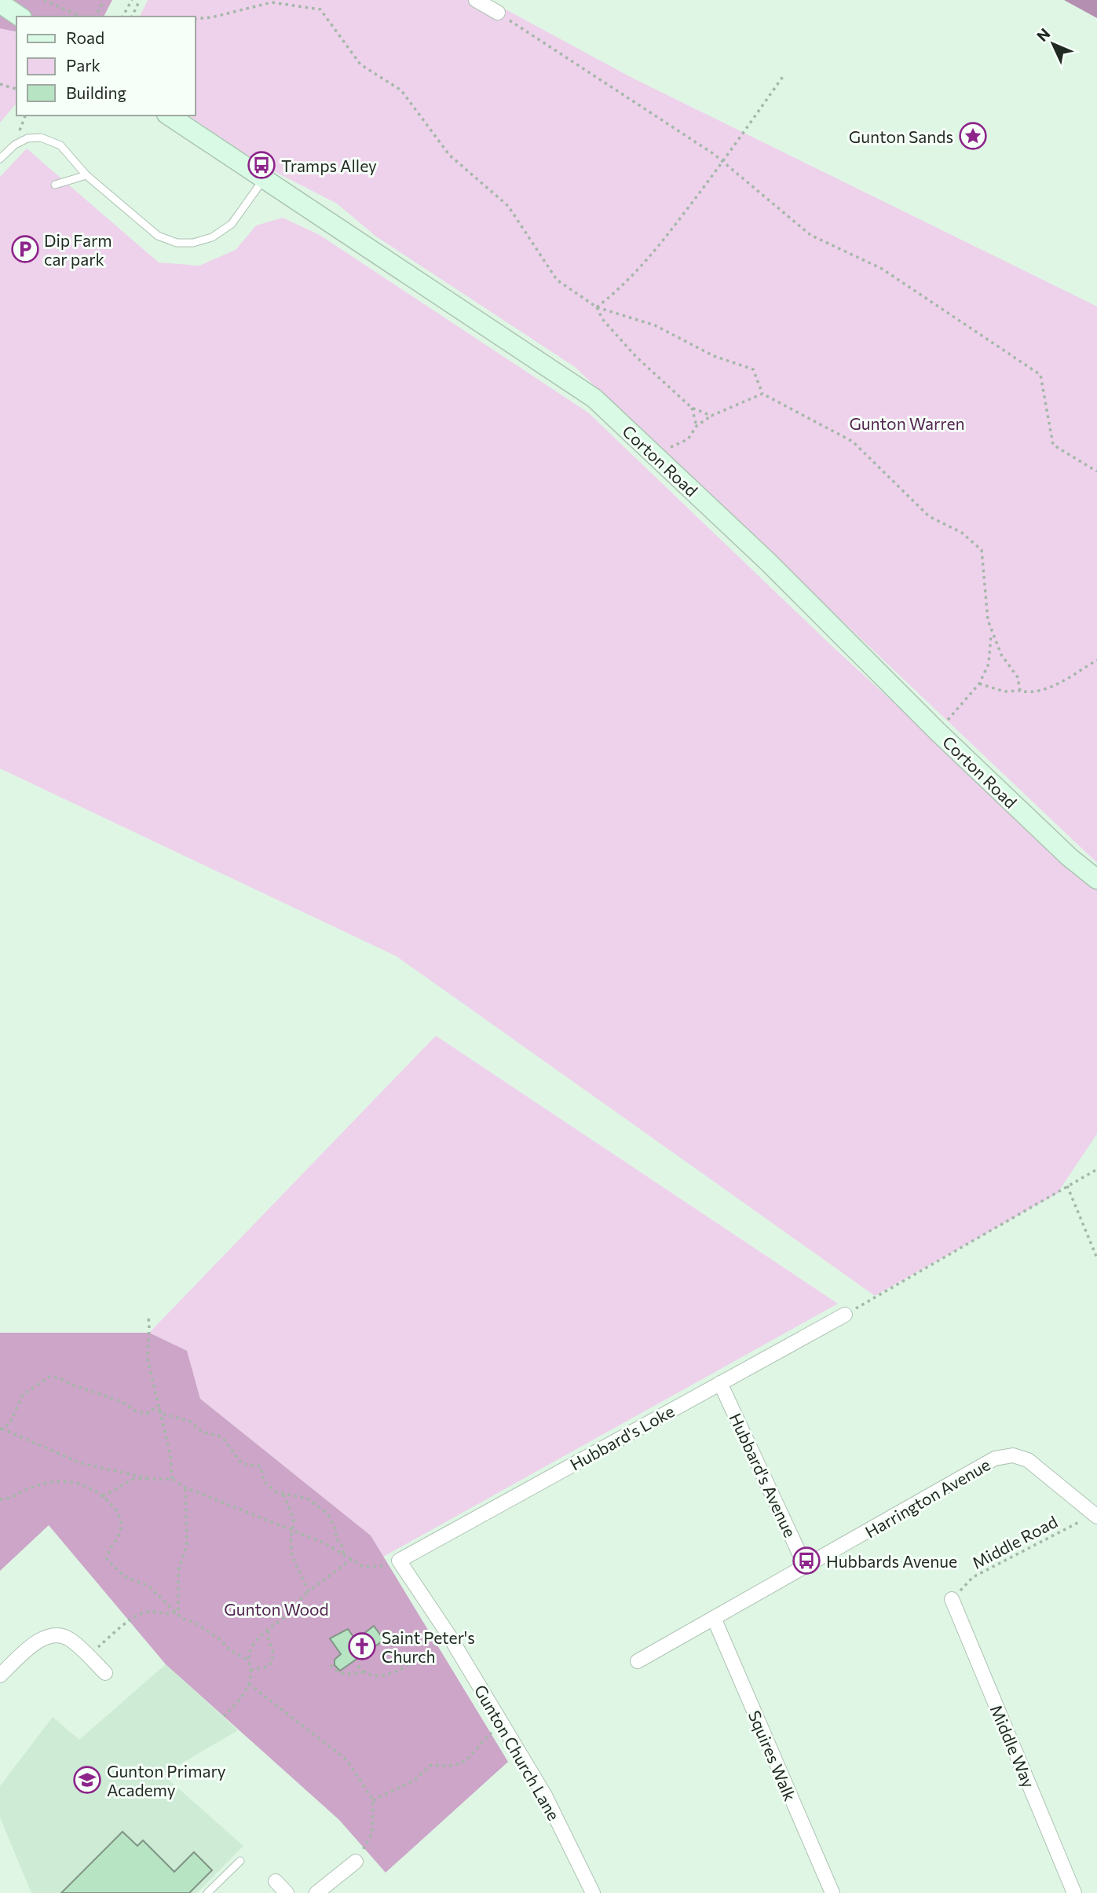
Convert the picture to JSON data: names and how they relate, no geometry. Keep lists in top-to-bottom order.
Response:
{
  "streets": {
    "main road": ["Corton Road"],
    "street": [
      "Hubbard's Loke",
      "Hubbard's Avenue",
      "Harrington Avenue",
      "Middle Way",
      "Gunton Church Lane",
      "Squires Walk"
    ],
    "path": ["Middle Road"]
  },
  "crossings": [
    ["Hubbard's Loke", "Hubbard's Avenue"],
    ["Hubbard's Loke", "Gunton Church Lane"],
    ["Hubbard's Avenue", "Harrington Avenue"],
    ["Harrington Avenue", "Middle Road"],
    ["Harrington Avenue", "Squires Walk"],
    ["Middle Road", "Middle Way"]
  ],
  "parks": ["Gunton Warren", "Gunton Wood"],
  "places": {
    "place": ["Gunton Sands"],
    "bus stop": ["Tramps Alley", "Hubbards Avenue"],
    "parking": ["Dip Farm car park"],
    "church": ["Saint Peter's Church"],
    "school or university": ["Gunton Primary Academy"]
  },
  "legend": ["Road", "Park", "Building"],
  "north": "top left"
}
